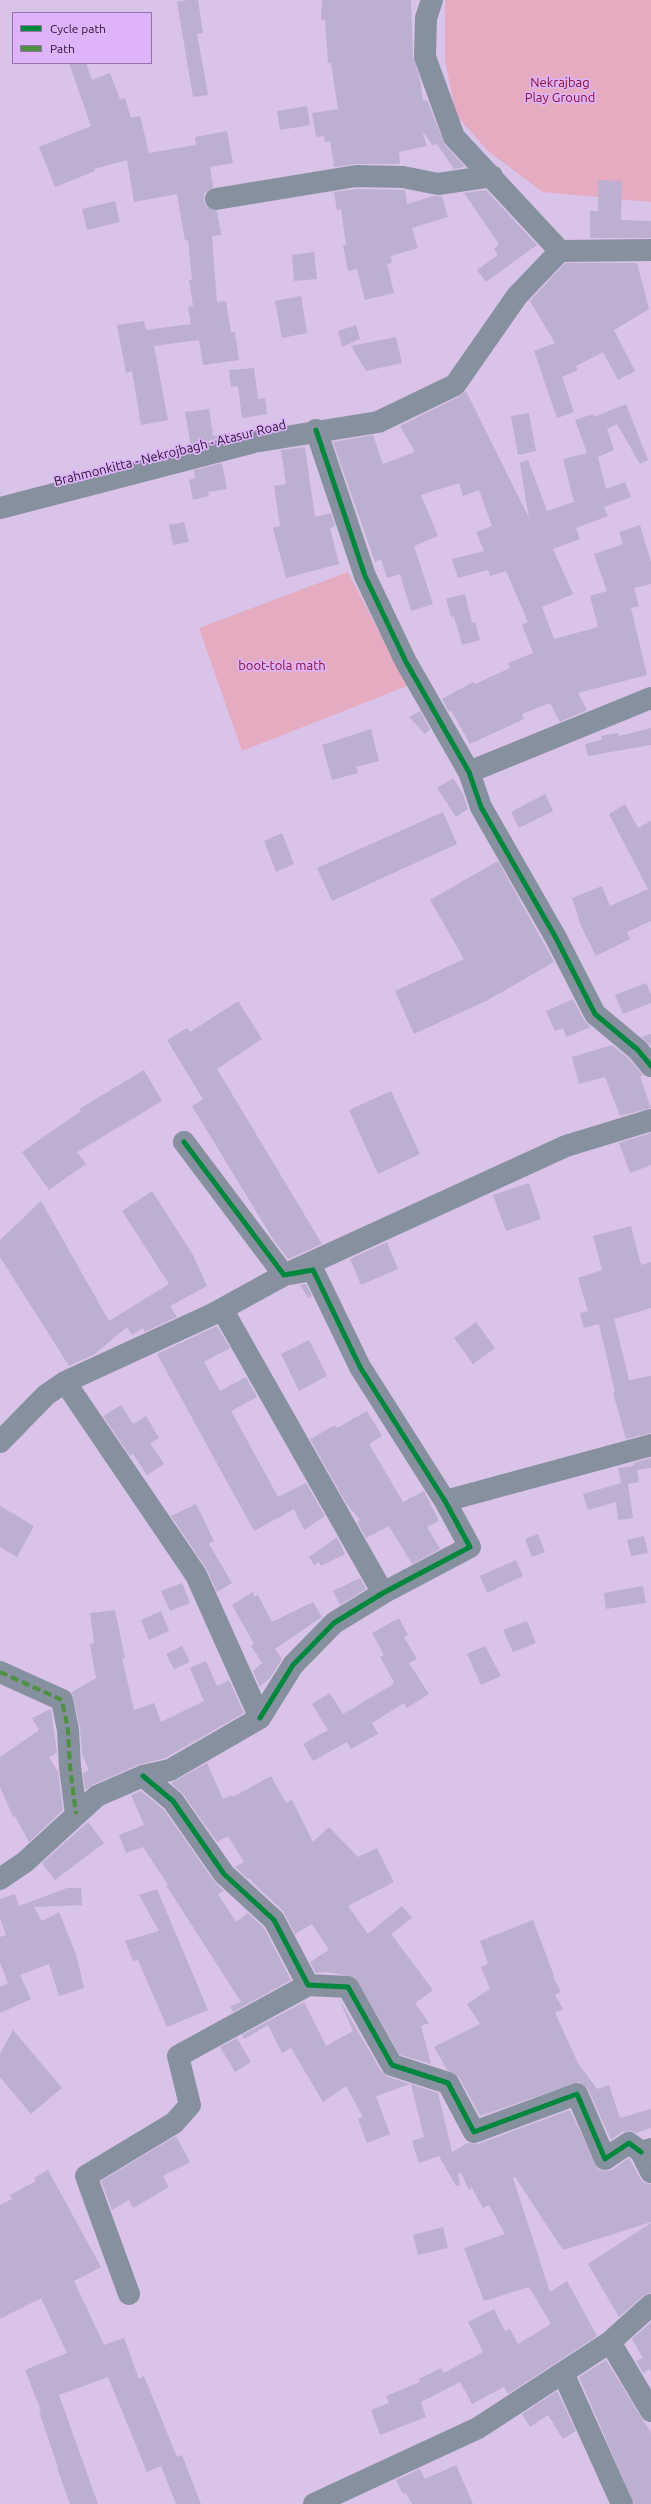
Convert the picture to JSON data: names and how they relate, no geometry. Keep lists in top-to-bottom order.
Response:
{
  "streets": {
    "street": ["Brahmonkitta - Nekrojbagh - Atasur Road"]
  },
  "parks": ["Nekrajbag Play Ground", "boot-tola math"],
  "legend": ["Cycle path", "Path"]
}
